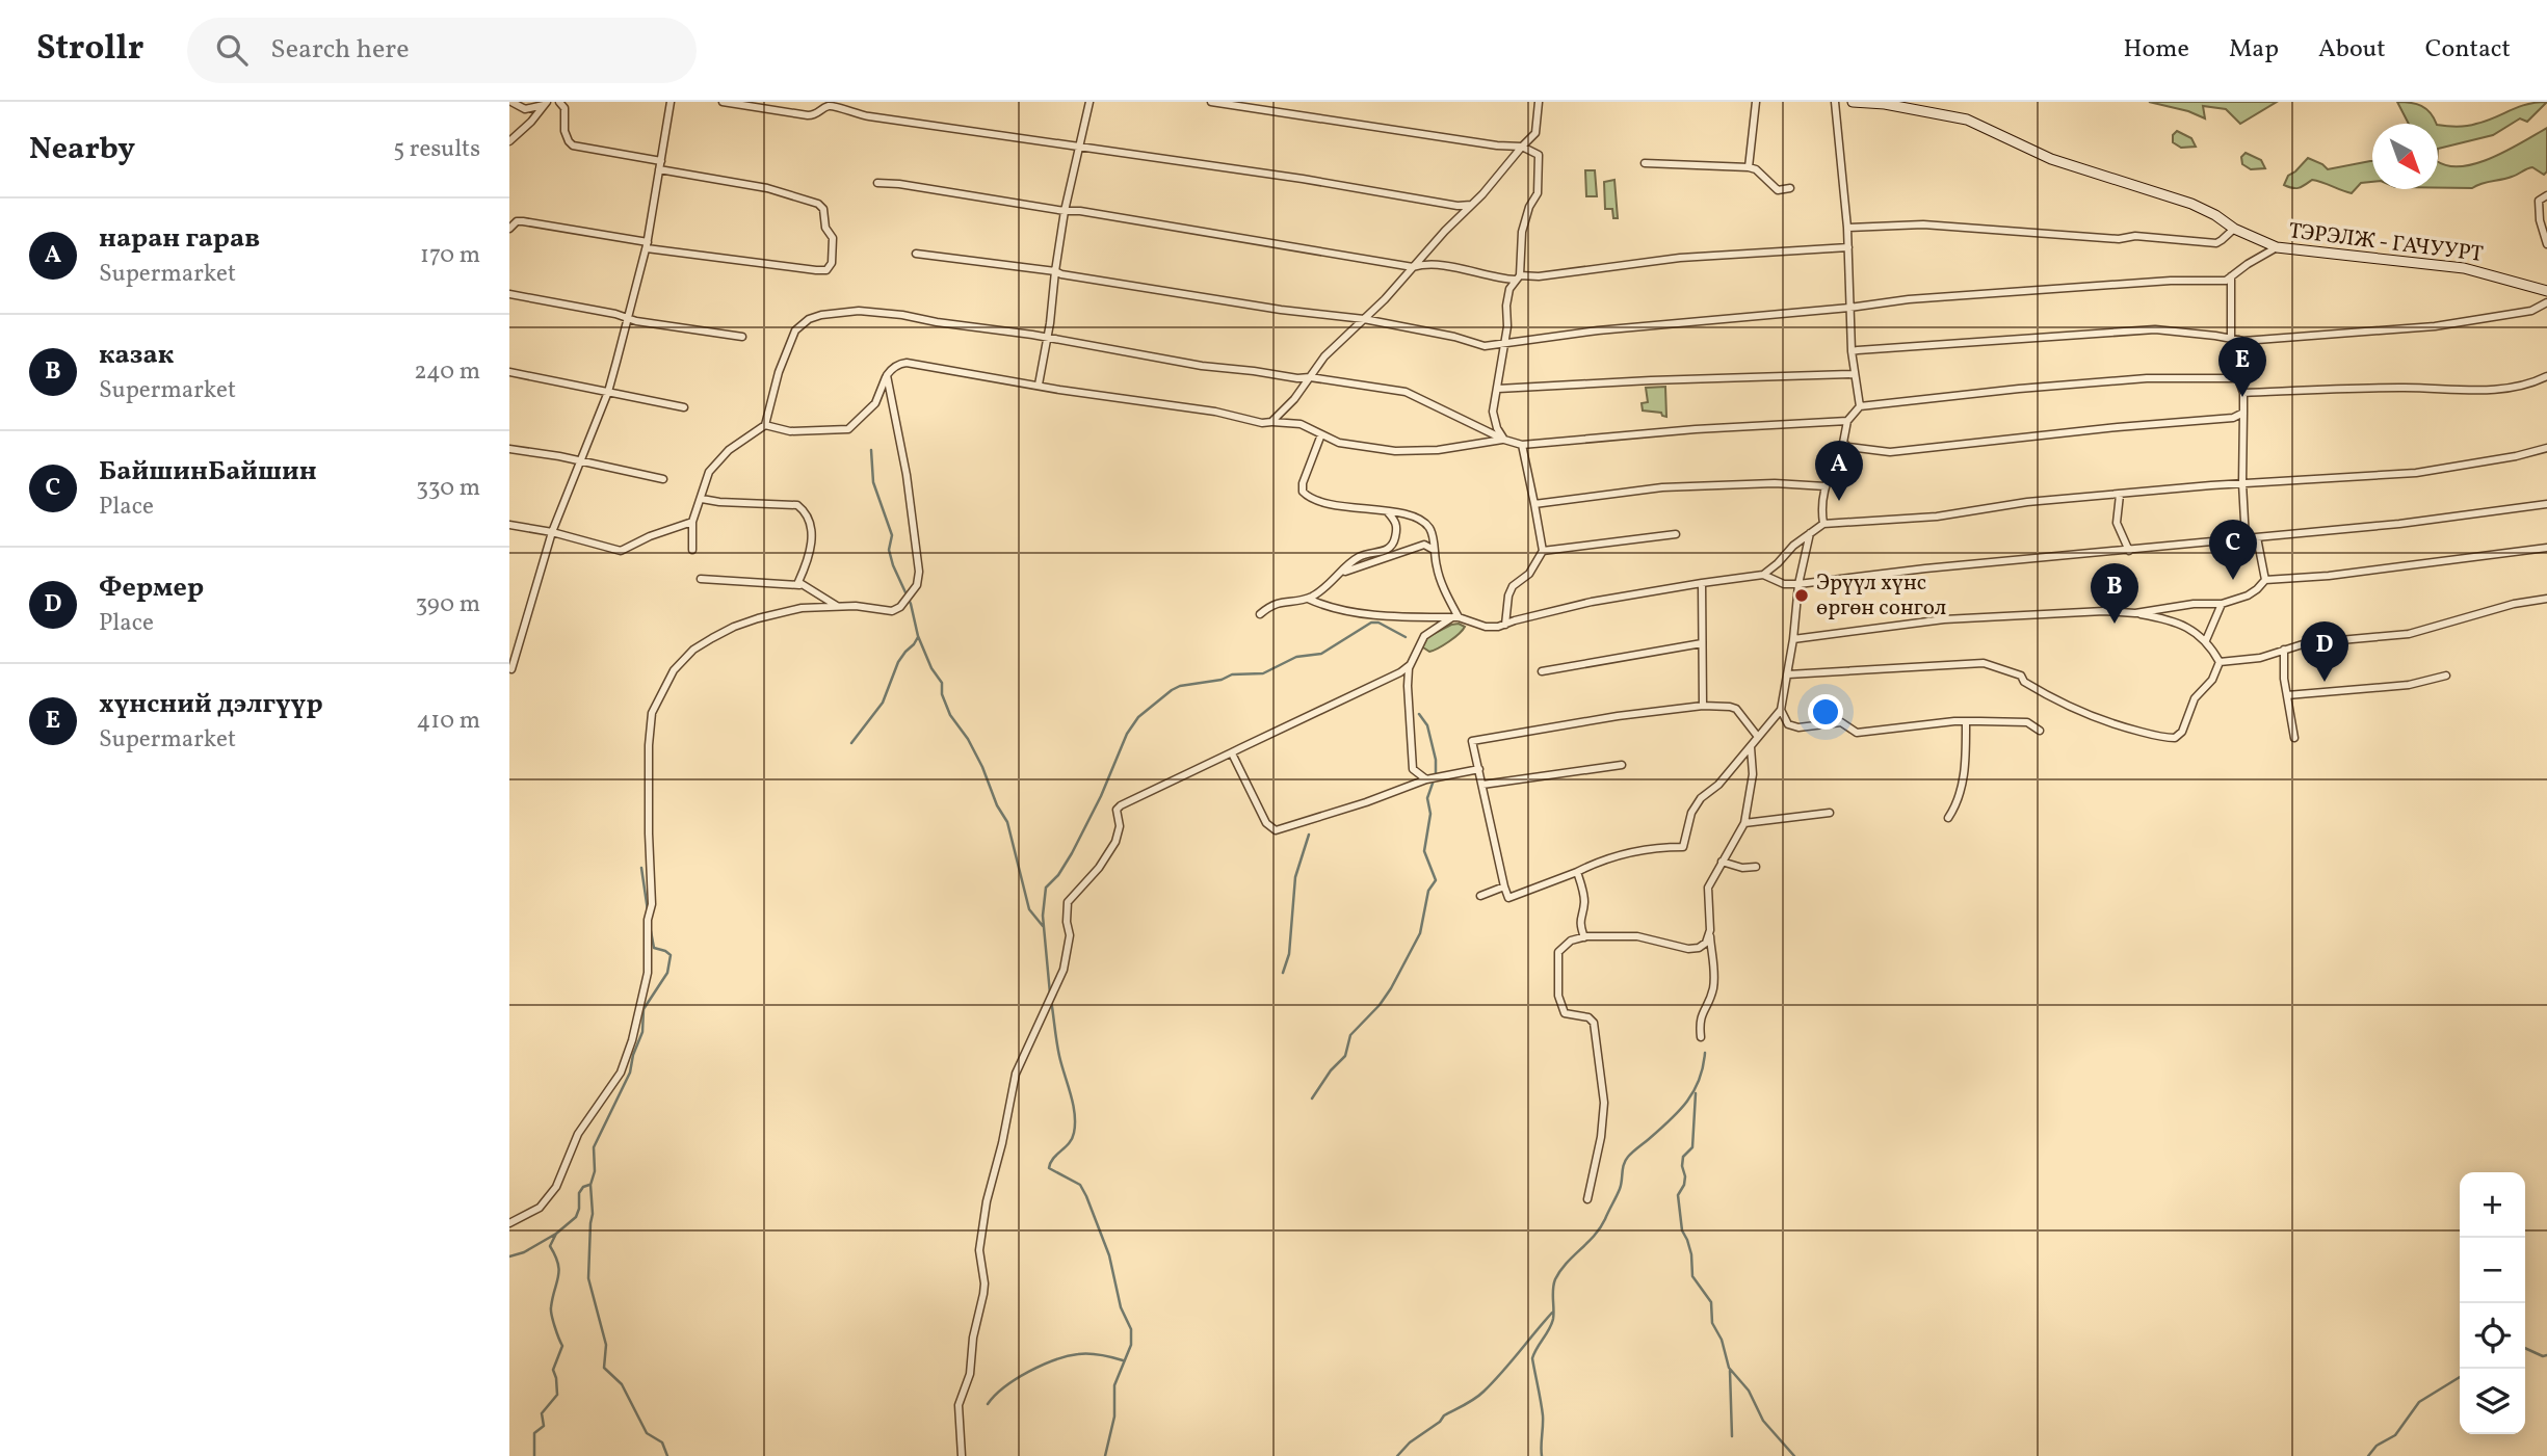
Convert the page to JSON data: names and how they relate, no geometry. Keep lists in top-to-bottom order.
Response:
{
  "streets": {
    "main road": ["ТЭРЭЛЖ - ГАЧУУРТ"]
  },
  "places": ["Эрүүл хүнс өргөн сонгол"],
  "north": "bottom right",
  "page": {
    "header": "Strollr",
    "search": "Search here",
    "nav": [
      "Home",
      "Map",
      "About",
      "Contact"
    ],
    "heading": ["Nearby", "5 results"],
    "list": [
      {
        "mark": "A",
        "name": "наран гарав",
        "note": "Supermarket",
        "value": "170 m"
      },
      {
        "mark": "B",
        "name": "казак",
        "note": "Supermarket",
        "value": "240 m"
      },
      {
        "mark": "C",
        "name": "БайшинБайшин",
        "note": "Place",
        "value": "330 m"
      },
      {
        "mark": "D",
        "name": "Фермер",
        "note": "Place",
        "value": "390 m"
      },
      {
        "mark": "E",
        "name": "хүнсний дэлгүүр",
        "note": "Supermarket",
        "value": "410 m"
      }
    ],
    "pins": [
      "E",
      "A",
      "C",
      "B",
      "D"
    ],
    "map_buttons": ["+", "−"]
  }
}
